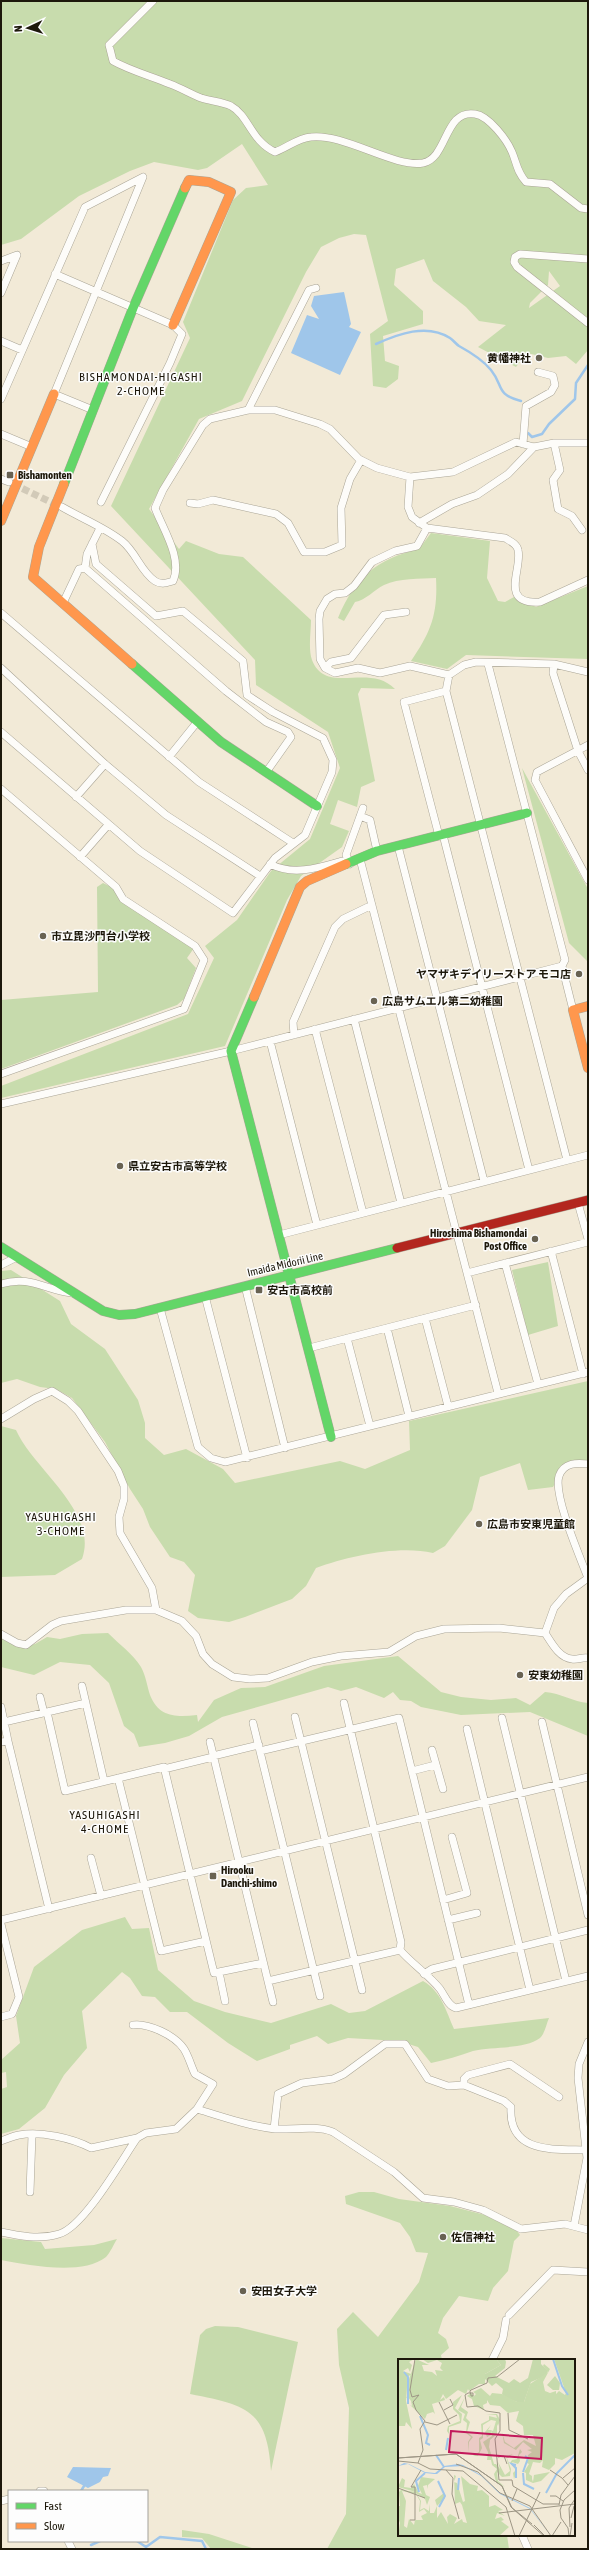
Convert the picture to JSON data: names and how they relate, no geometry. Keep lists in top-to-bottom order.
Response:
{
  "streets": {
    "street": ["Imaida Midorii Line"]
  },
  "districts": ["BISHAMONDAI-HIGASHI 2-CHOME", "YASUHIGASHI 3-CHOME", "YASUHIGASHI 4-CHOME"],
  "places": {
    "other": [
      "黄幡神社",
      "市立毘沙門台小学校",
      "ヤマザキデイリーストア モコ店",
      "広島サムエル第二幼稚園",
      "県立安古市高等学校",
      "Hiroshima Bishamondai Post Office",
      "広島市安東児童館",
      "安東幼稚園",
      "佐信神社",
      "安田女子大学"
    ],
    "transit": ["Bishamonten", "安古市高校前", "Hirooku Danchi-shimo"]
  },
  "legend": ["Fast", "Slow"],
  "north": "left"
}
